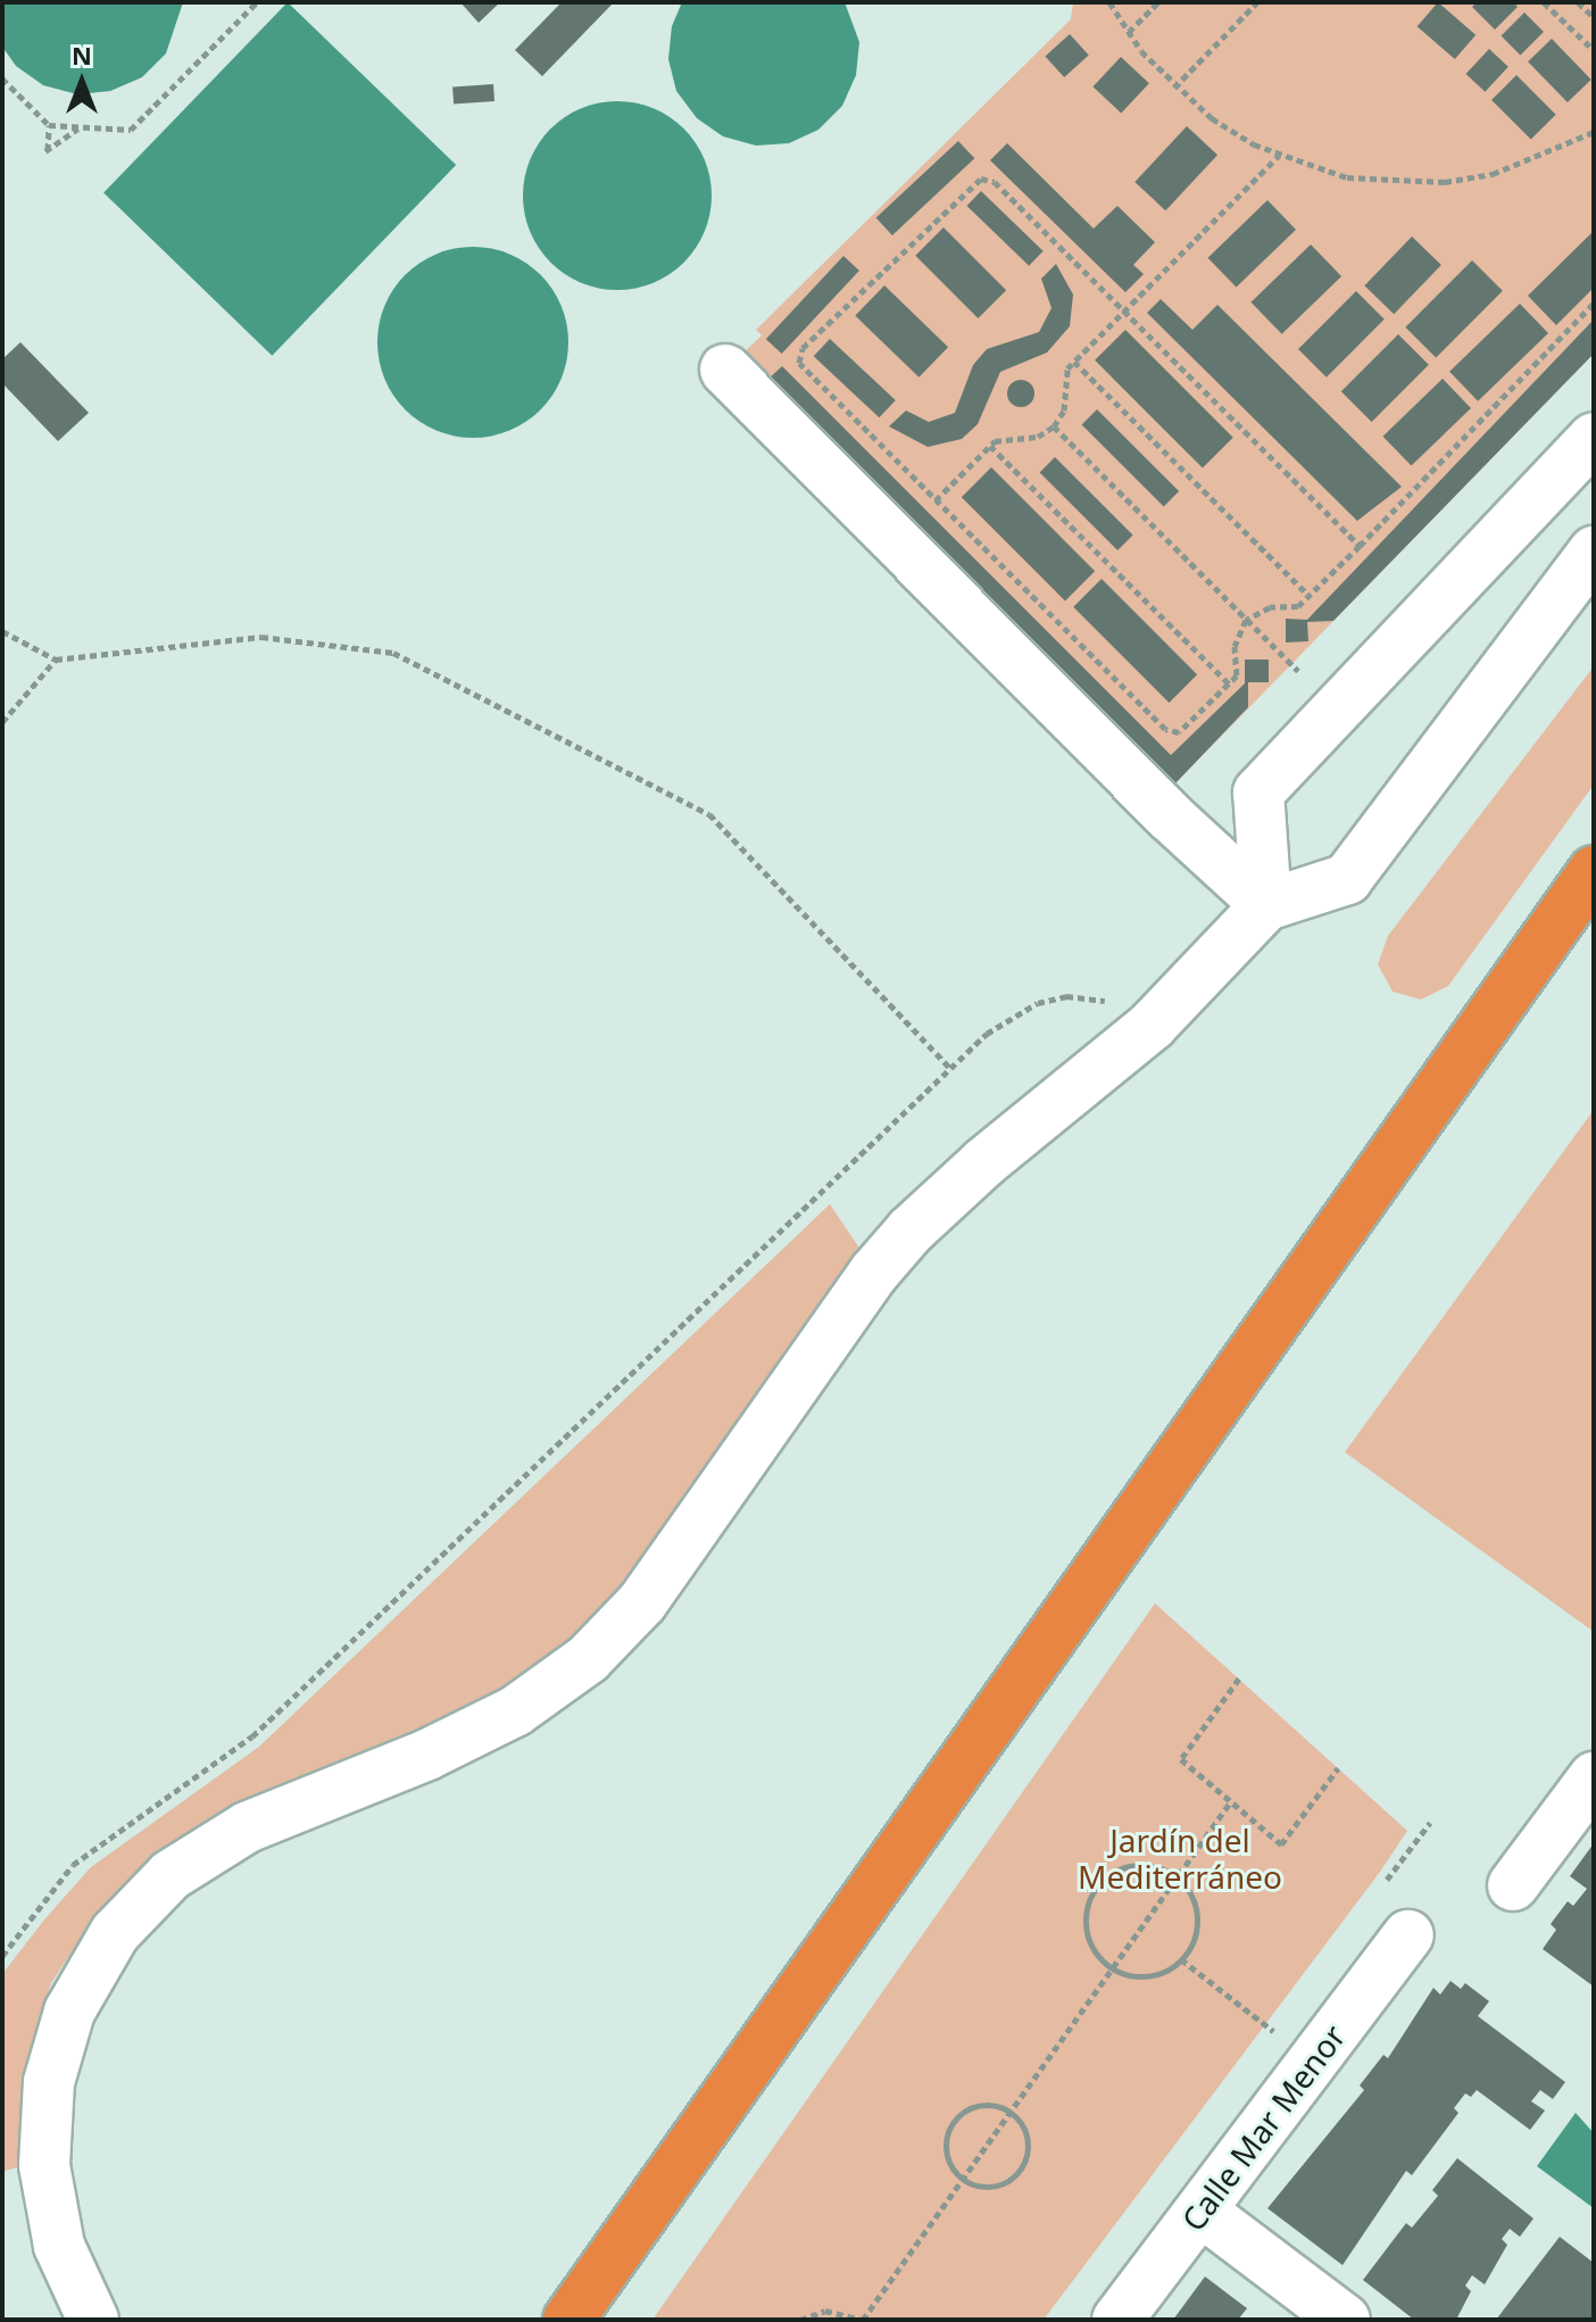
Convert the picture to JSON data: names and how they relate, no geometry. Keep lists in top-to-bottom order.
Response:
{
  "streets": {
    "street": ["Calle Mar Menor"]
  },
  "parks": ["Jardín del Mediterráneo"],
  "north": "top"
}
